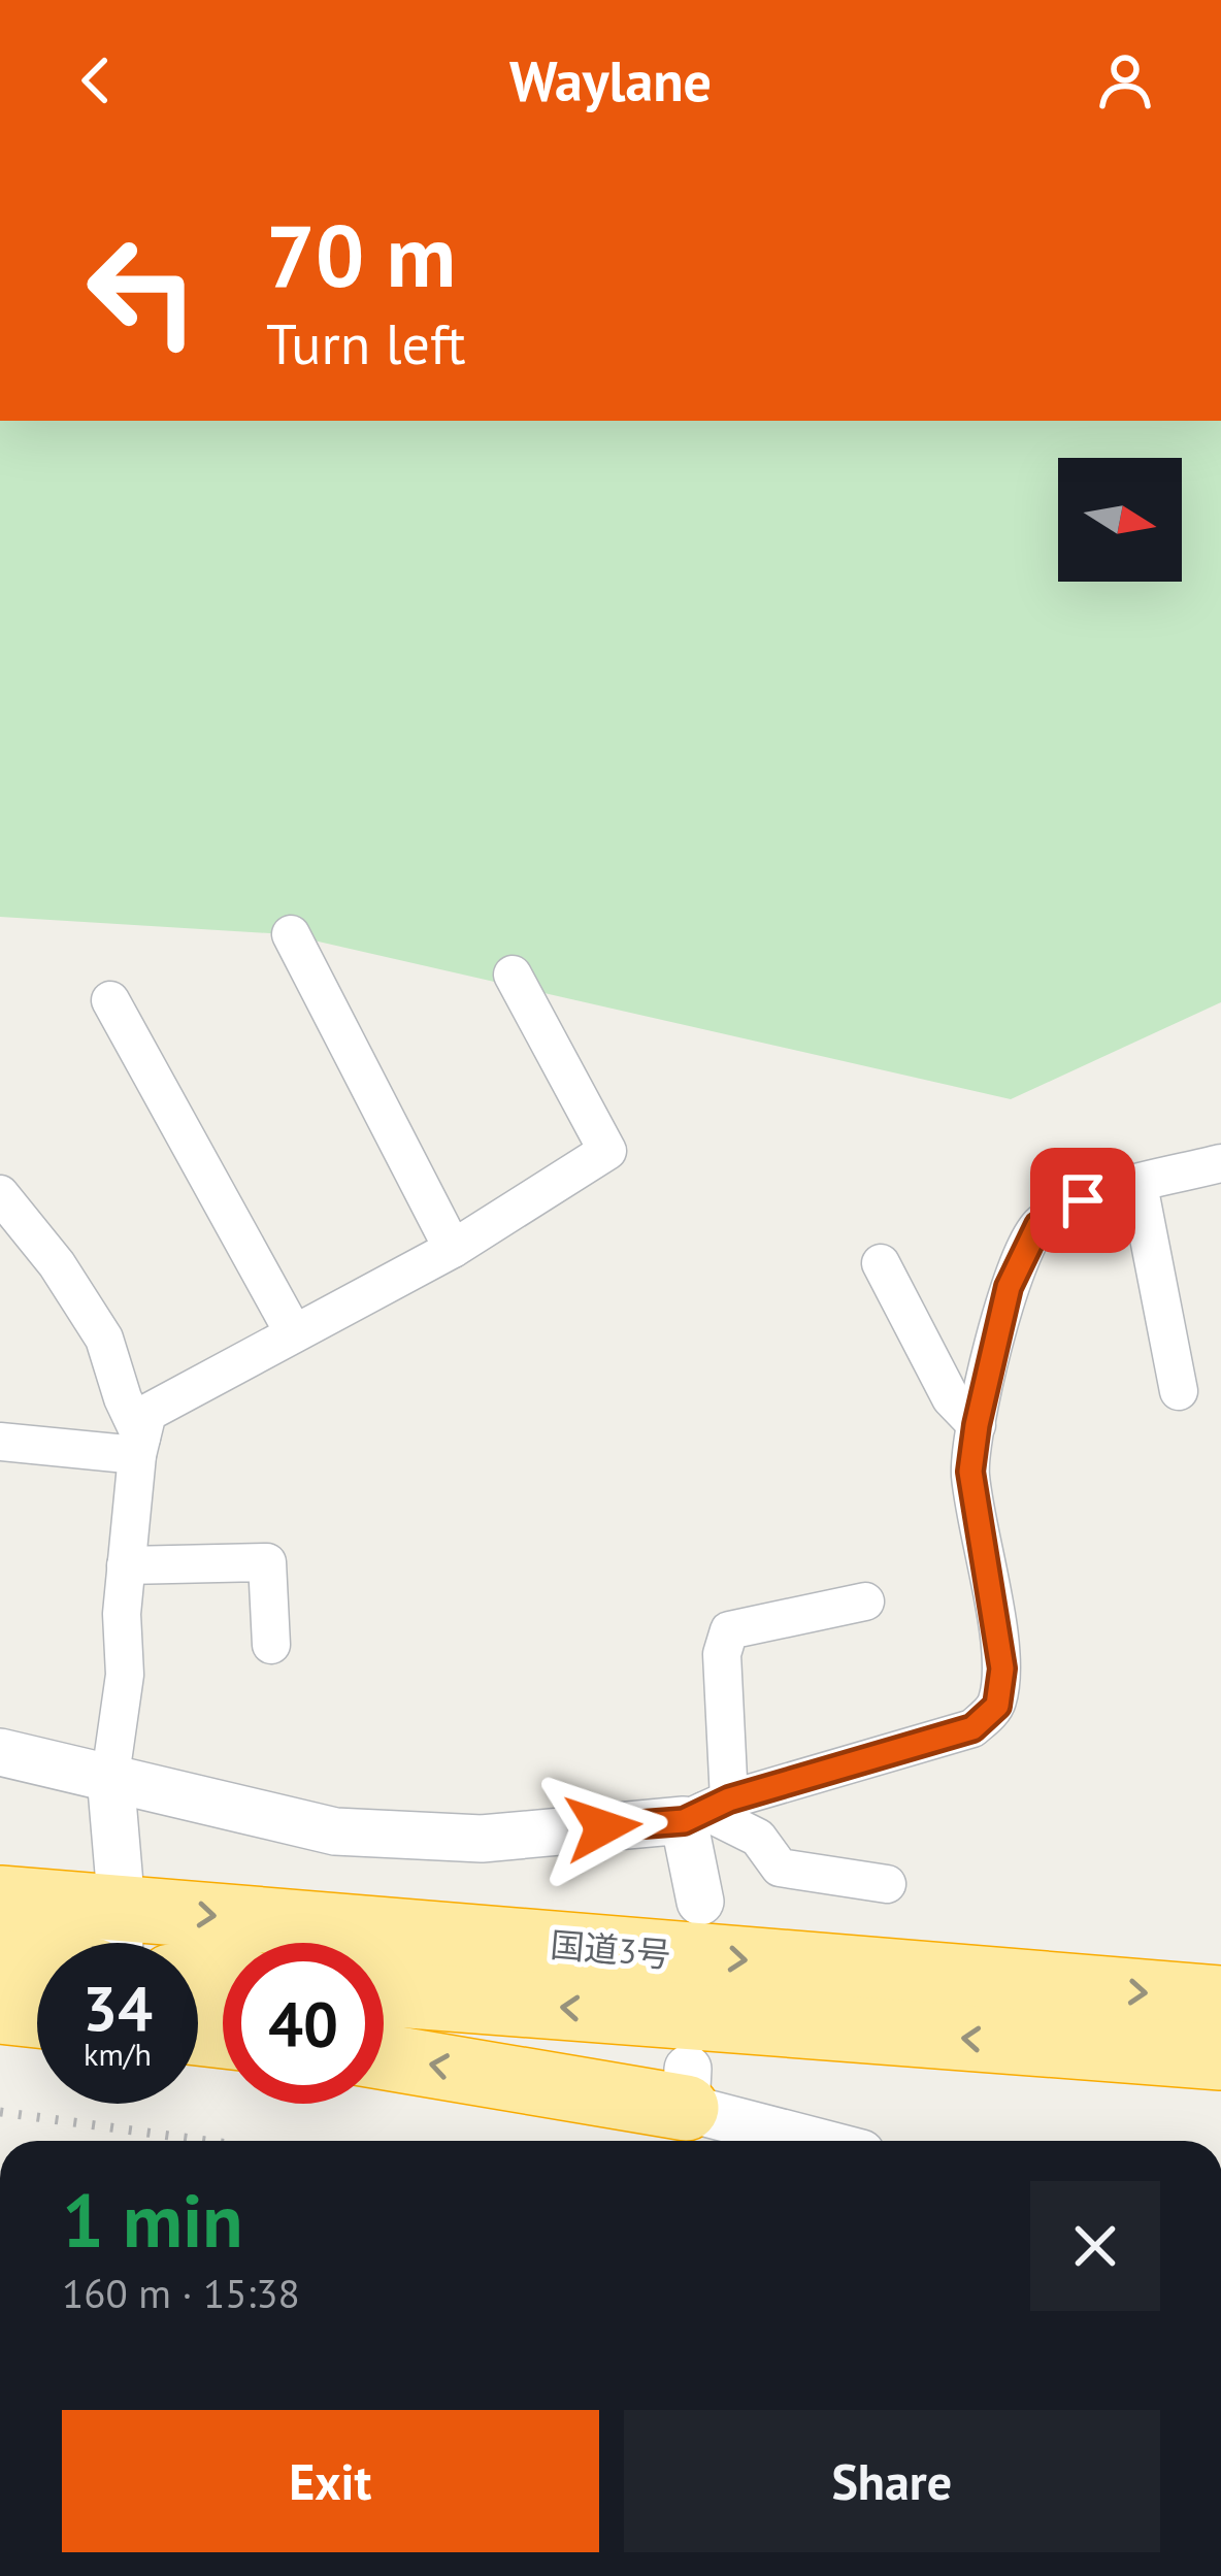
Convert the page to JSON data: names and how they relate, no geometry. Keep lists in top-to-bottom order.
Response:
{
  "streets": {
    "highway": ["国道3号"]
  },
  "north": "right",
  "page": {
    "header": "Waylane",
    "turn": ["70 m", "Turn left"],
    "speed": "34 km/h",
    "limit": "40",
    "heading": ["1 min", "160 m · 15:38"],
    "buttons": ["Exit", "Share"]
  }
}
